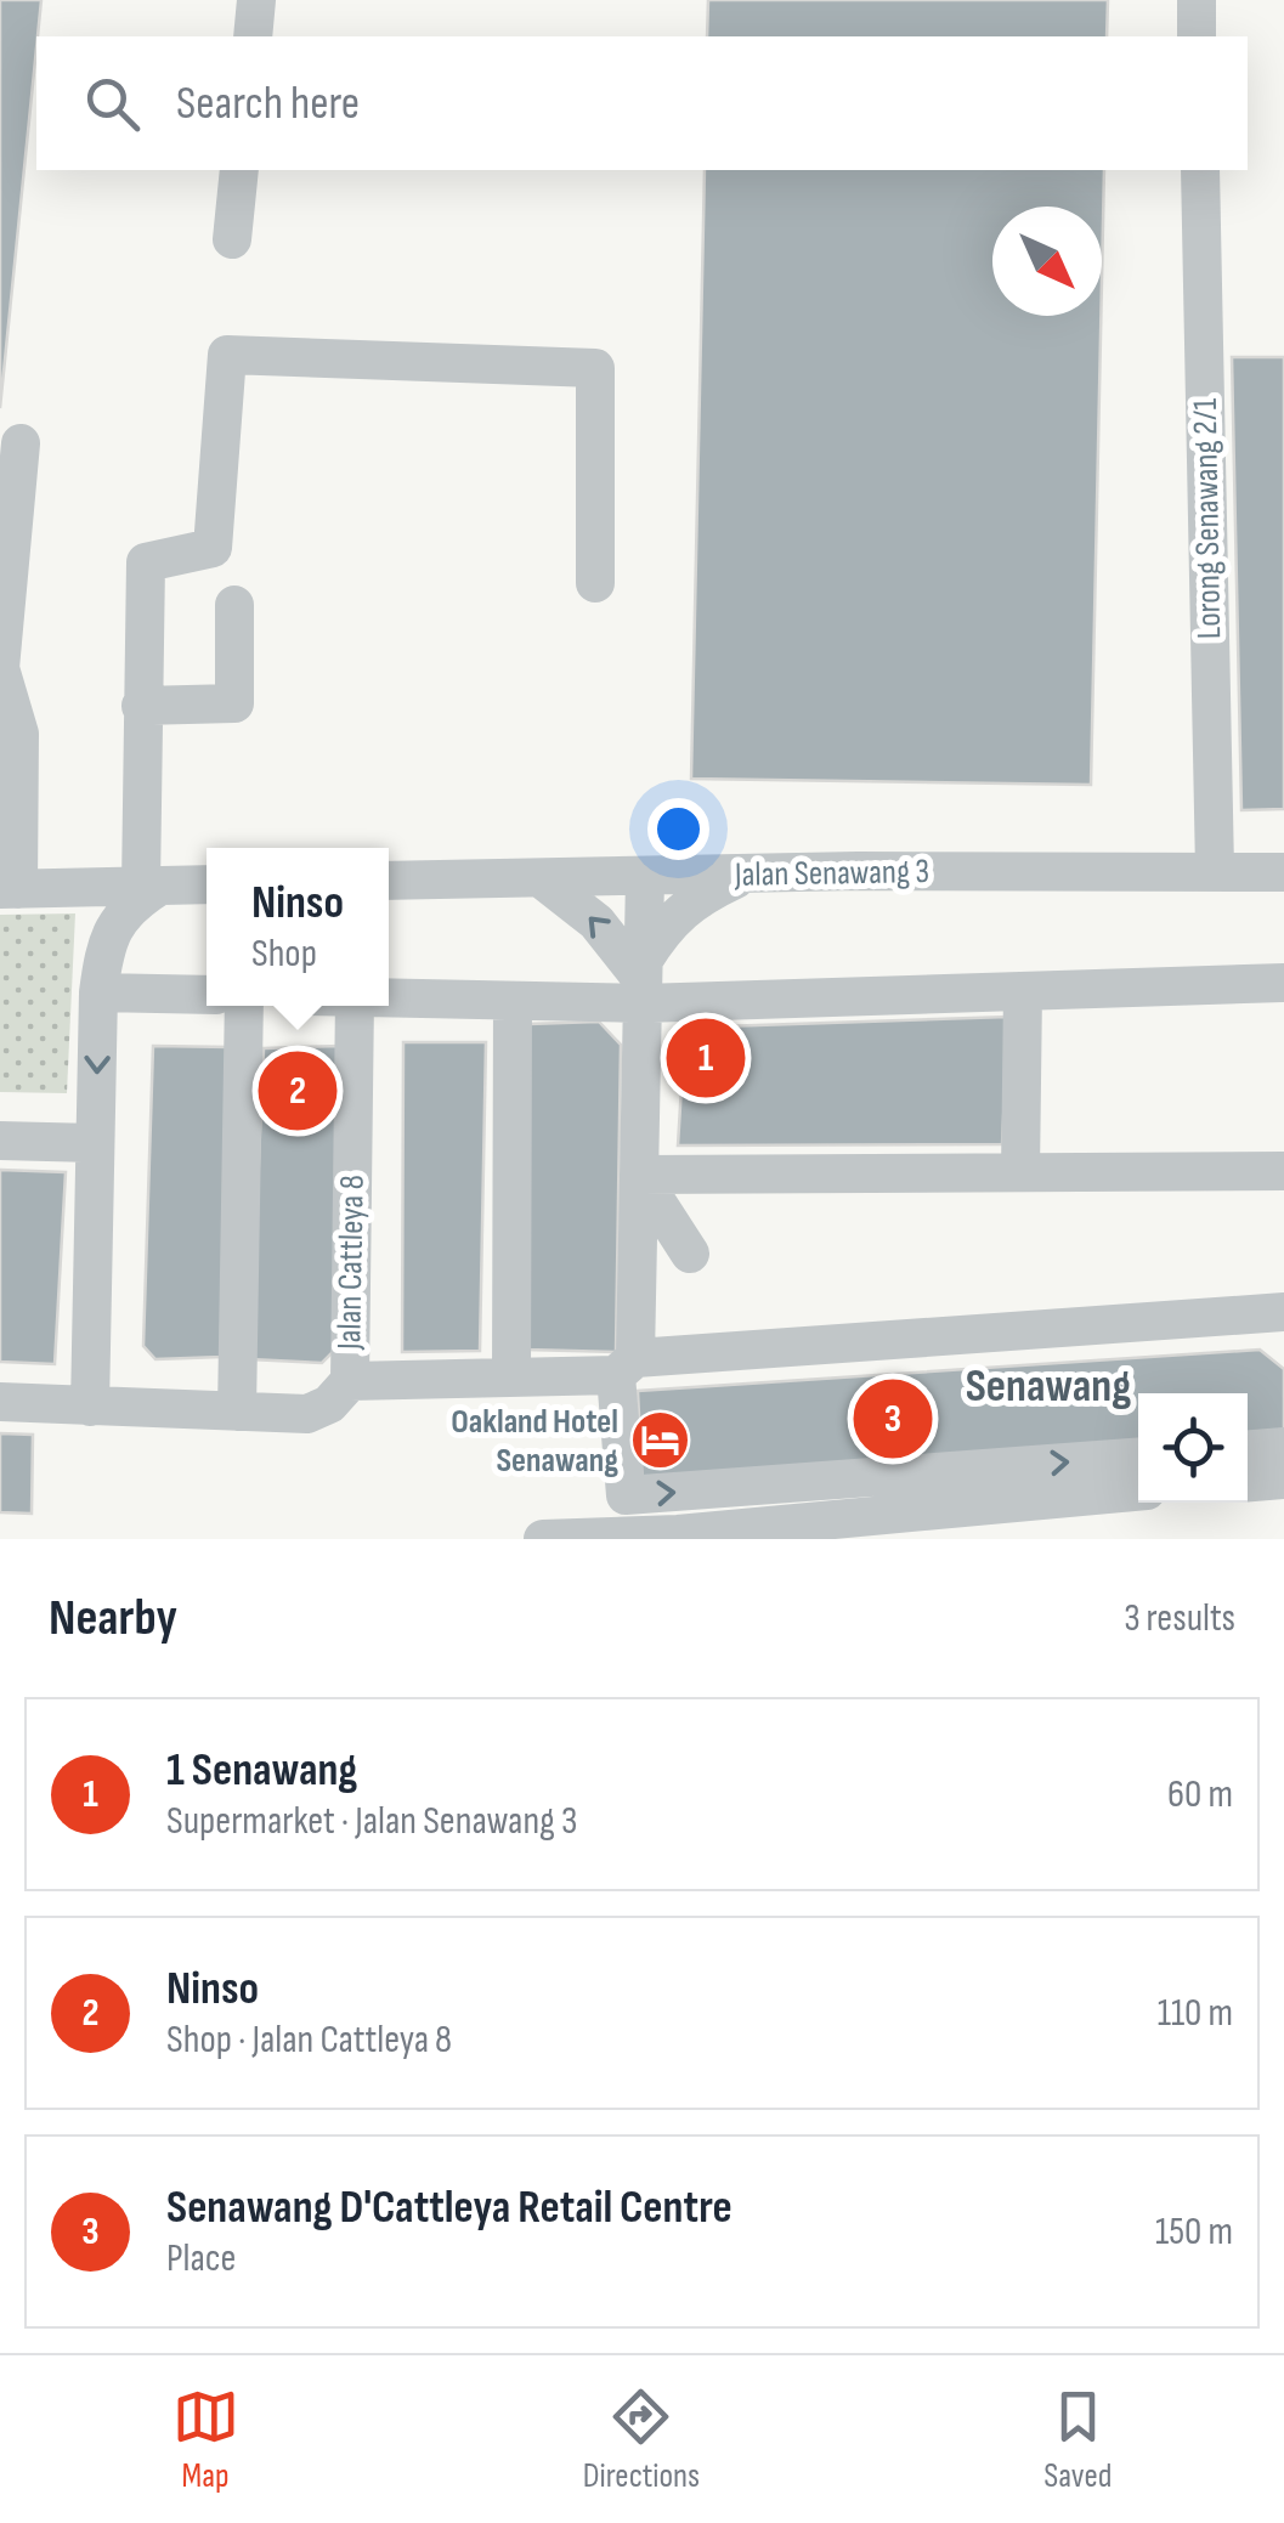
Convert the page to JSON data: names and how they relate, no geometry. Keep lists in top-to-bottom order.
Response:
{
  "streets": {
    "street": ["Lorong Senawang 2/1", "Jalan Senawang 3", "Jalan Cattleya 8"]
  },
  "crossings": [
    ["Lorong Senawang 2/1", "Jalan Senawang 3"]
  ],
  "districts": ["Senawang"],
  "places": {
    "hotel": ["Oakland Hotel Senawang"]
  },
  "north": "bottom right",
  "page": {
    "search": "Search here",
    "popup": ["Ninso", "Shop"],
    "pins": ["1", "2", "3"],
    "heading": ["Nearby", "3 results"],
    "list": [
      {
        "mark": "1",
        "name": "1 Senawang",
        "note": "Supermarket · Jalan Senawang 3",
        "value": "60 m"
      },
      {
        "mark": "2",
        "name": "Ninso",
        "note": "Shop · Jalan Cattleya 8",
        "value": "110 m"
      },
      {
        "mark": "3",
        "name": "Senawang D'Cattleya Retail Centre",
        "note": "Place",
        "value": "150 m"
      }
    ],
    "nav": ["Map", "Directions", "Saved"]
  }
}
